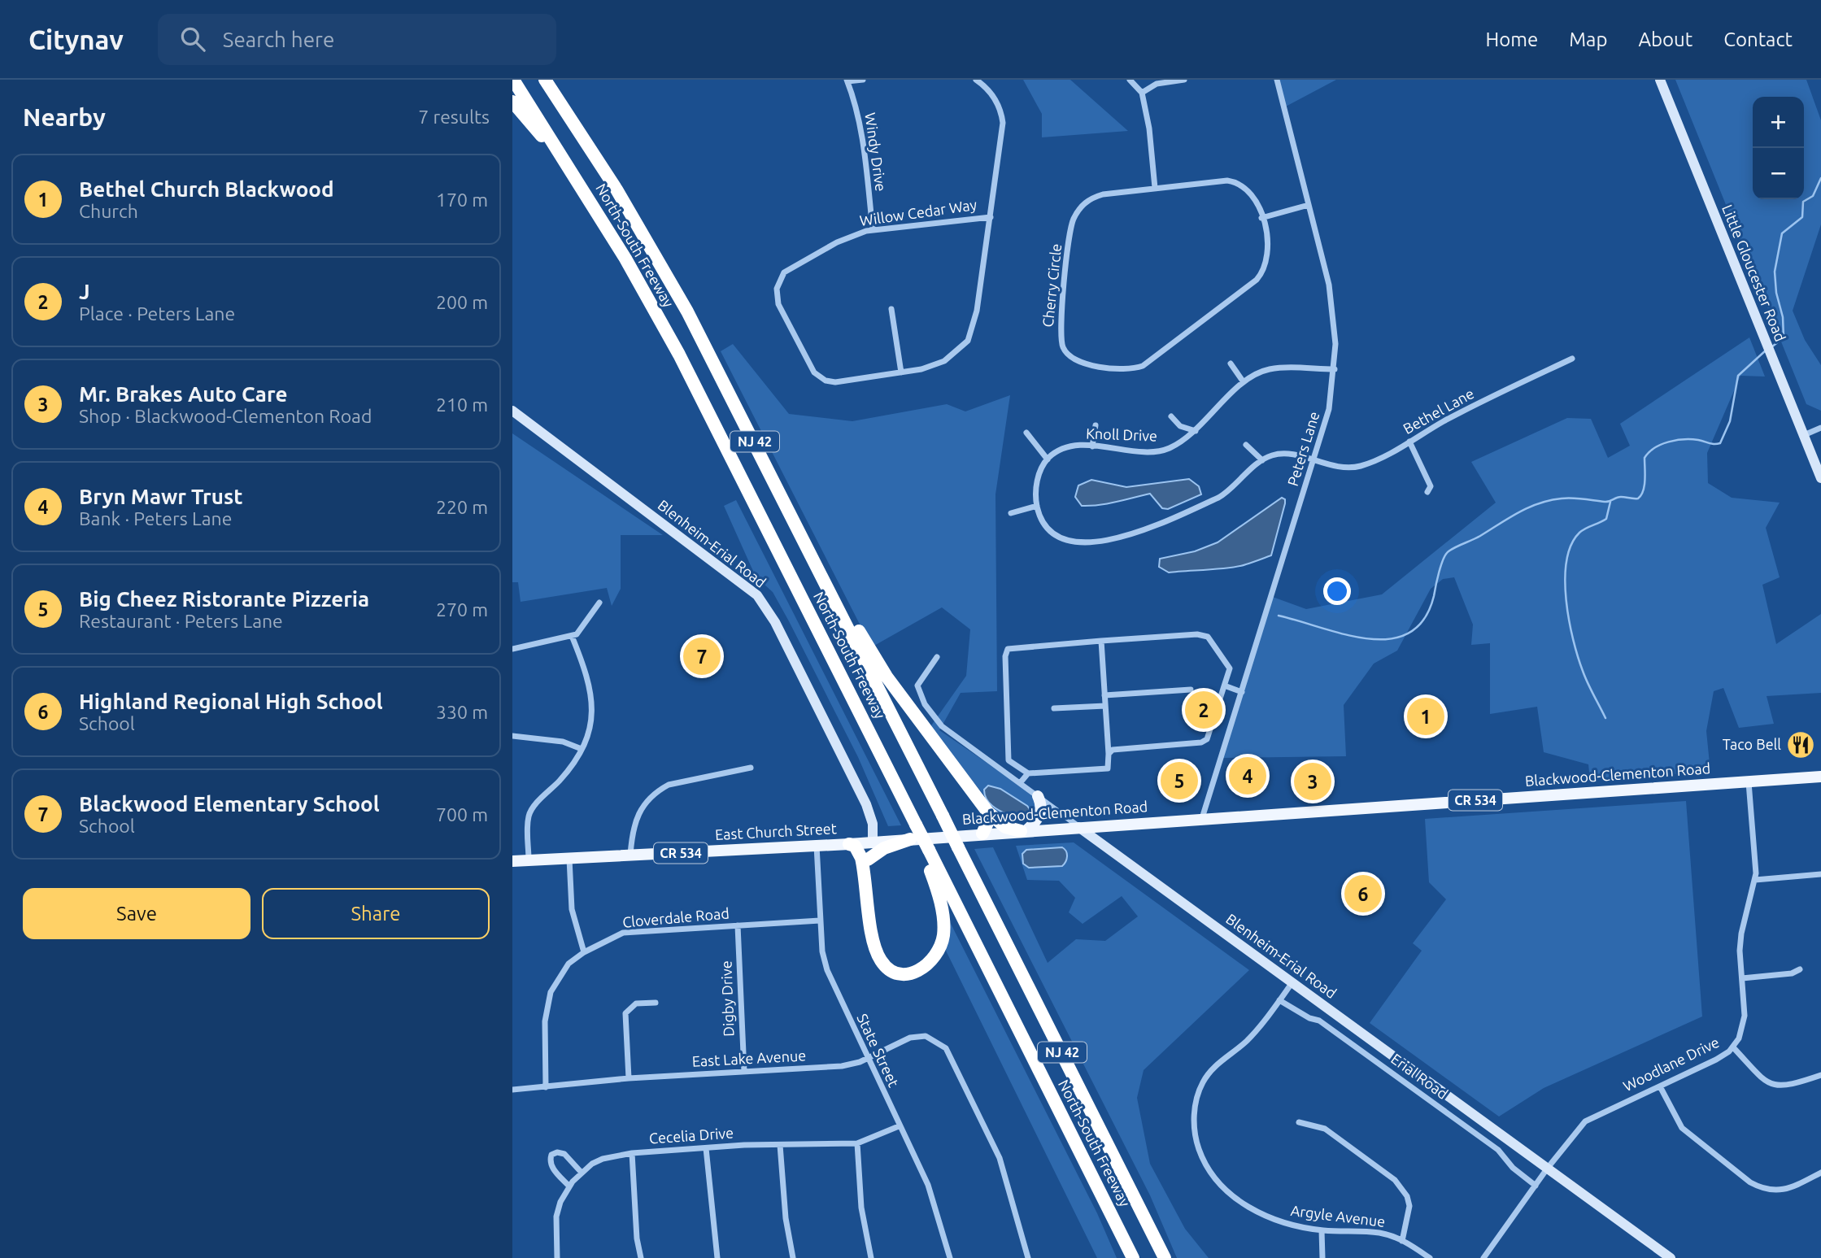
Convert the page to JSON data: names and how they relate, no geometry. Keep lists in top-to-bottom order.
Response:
{
  "streets": {
    "highway": ["North-South Freeway", "NJ 42"],
    "main road": [
      "Little Gloucester Road",
      "Blenheim-Erial Road",
      "Blackwood-Clementon Road",
      "CR 534",
      "East Church Street"
    ],
    "street": [
      "Windy Drive",
      "Willow Cedar Way",
      "Cherry Circle",
      "Bethel Lane",
      "Knoll Drive",
      "Peters Lane",
      "Cloverdale Road",
      "Digby Drive",
      "State Street",
      "East Lake Avenue",
      "Woodlane Drive",
      "Erial Road",
      "Cecelia Drive",
      "Argyle Avenue"
    ]
  },
  "crossings": [
    ["Windy Drive", "Willow Cedar Way"],
    ["North-South Freeway", "East Church Street"],
    ["Bethel Lane", "Peters Lane"],
    ["Knoll Drive", "Peters Lane"],
    ["Peters Lane", "Blackwood-Clementon Road"],
    ["Blenheim-Erial Road", "Blackwood-Clementon Road"],
    ["Blenheim-Erial Road", "East Church Street"],
    ["Blenheim-Erial Road", "Woodlane Drive"],
    ["Blenheim-Erial Road", "Argyle Avenue"],
    ["Blackwood-Clementon Road", "East Church Street"],
    ["Blackwood-Clementon Road", "Woodlane Drive"],
    ["East Church Street", "State Street"],
    ["Cloverdale Road", "Digby Drive"],
    ["Cloverdale Road", "State Street"],
    ["Cloverdale Road", "East Lake Avenue"],
    ["Digby Drive", "East Lake Avenue"],
    ["State Street", "East Lake Avenue"],
    ["State Street", "Cecelia Drive"],
    ["Woodlane Drive", "Erial Road"],
    ["Erial Road", "Argyle Avenue"]
  ],
  "places": {
    "restaurant": ["Taco Bell"]
  },
  "page": {
    "header": "Citynav",
    "search": "Search here",
    "nav": [
      "Home",
      "Map",
      "About",
      "Contact"
    ],
    "heading": ["Nearby", "7 results"],
    "map_buttons": ["+", "−"],
    "list": [
      {
        "mark": "1",
        "name": "Bethel Church Blackwood",
        "note": "Church",
        "value": "170 m"
      },
      {
        "mark": "2",
        "name": "J",
        "note": "Place · Peters Lane",
        "value": "200 m"
      },
      {
        "mark": "3",
        "name": "Mr. Brakes Auto Care",
        "note": "Shop · Blackwood-Clementon Road",
        "value": "210 m"
      },
      {
        "mark": "4",
        "name": "Bryn Mawr Trust",
        "note": "Bank · Peters Lane",
        "value": "220 m"
      },
      {
        "mark": "5",
        "name": "Big Cheez Ristorante Pizzeria",
        "note": "Restaurant · Peters Lane",
        "value": "270 m"
      },
      {
        "mark": "6",
        "name": "Highland Regional High School",
        "note": "School",
        "value": "330 m"
      },
      {
        "mark": "7",
        "name": "Blackwood Elementary School",
        "note": "School",
        "value": "700 m"
      }
    ],
    "pins": [
      "7",
      "2",
      "1",
      "4",
      "5",
      "3",
      "6"
    ],
    "buttons": ["Save", "Share"]
  }
}
